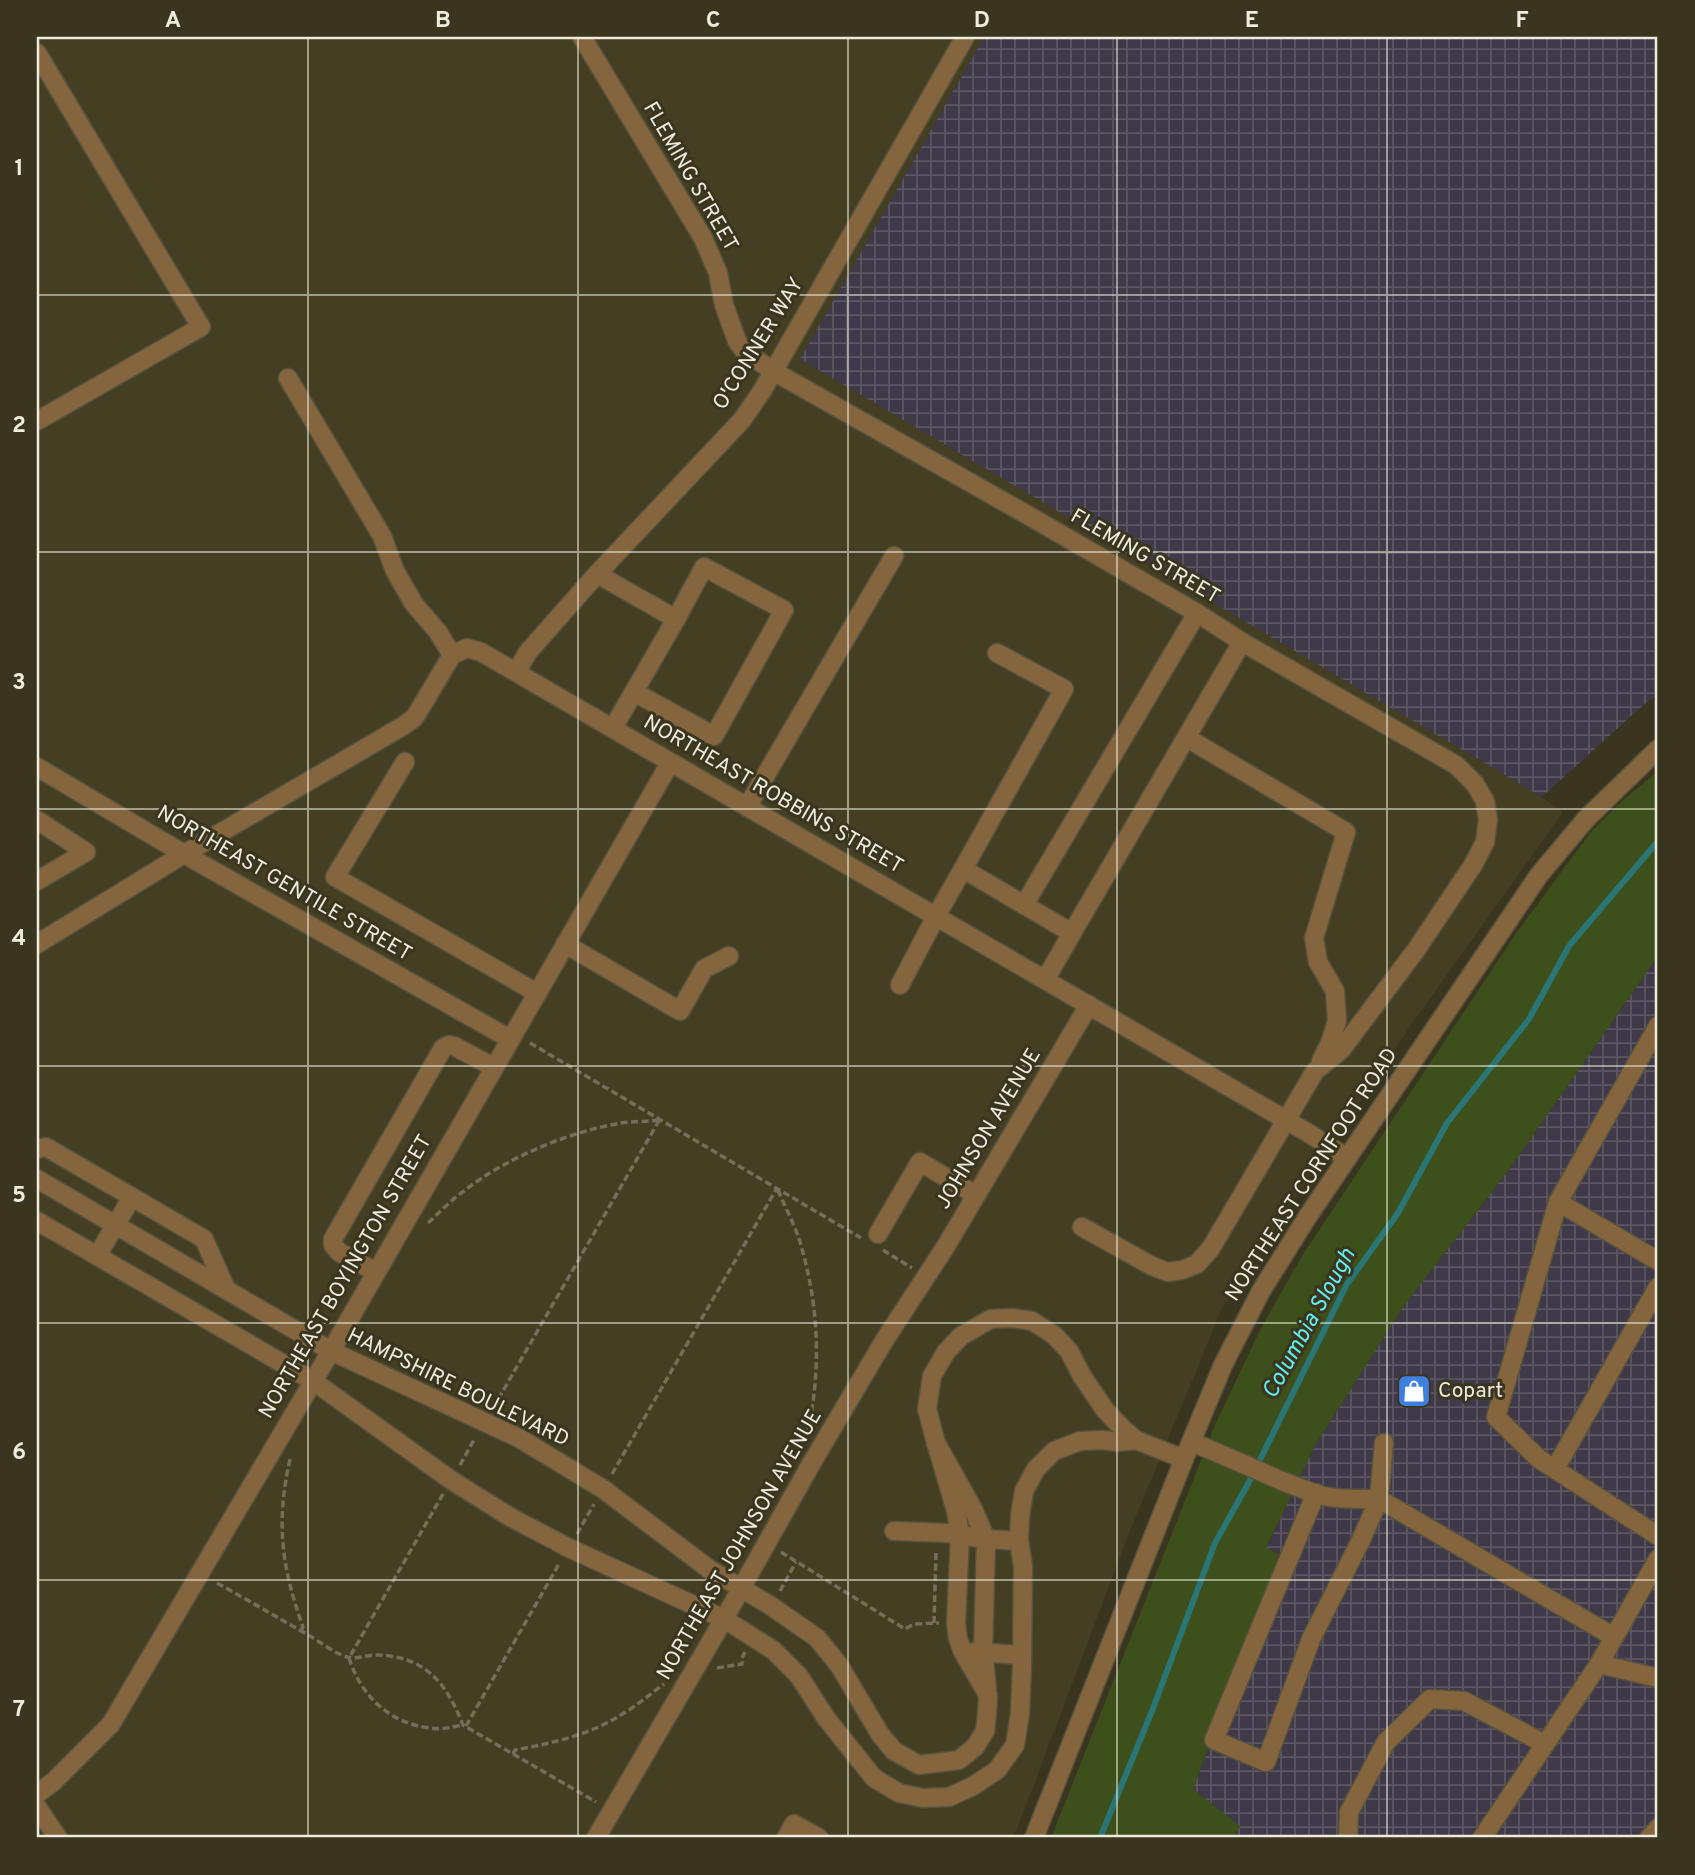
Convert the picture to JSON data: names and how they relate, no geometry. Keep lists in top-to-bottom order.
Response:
{
  "streets": {
    "street": [
      "FLEMING STREET",
      "O'CONNER WAY",
      "NORTHEAST ROBBINS STREET",
      "NORTHEAST GENTILE STREET",
      "JOHNSON AVENUE",
      "NORTHEAST CORNFOOT ROAD",
      "NORTHEAST BOYINGTON STREET",
      "HAMPSHIRE BOULEVARD",
      "NORTHEAST JOHNSON AVENUE"
    ]
  },
  "crossings": [
    ["FLEMING STREET", "O'CONNER WAY"],
    ["FLEMING STREET", "NORTHEAST ROBBINS STREET"],
    ["O'CONNER WAY", "NORTHEAST ROBBINS STREET"],
    ["NORTHEAST ROBBINS STREET", "JOHNSON AVENUE"],
    ["NORTHEAST ROBBINS STREET", "NORTHEAST CORNFOOT ROAD"],
    ["NORTHEAST ROBBINS STREET", "NORTHEAST BOYINGTON STREET"],
    ["NORTHEAST GENTILE STREET", "NORTHEAST BOYINGTON STREET"],
    ["JOHNSON AVENUE", "NORTHEAST JOHNSON AVENUE"],
    ["NORTHEAST BOYINGTON STREET", "HAMPSHIRE BOULEVARD"],
    ["HAMPSHIRE BOULEVARD", "NORTHEAST JOHNSON AVENUE"]
  ],
  "water": ["Columbia Slough"],
  "places": {
    "shop": ["Copart"]
  },
  "grid": {
    "columns": [
      "A",
      "B",
      "C",
      "D",
      "E",
      "F"
    ],
    "rows": [
      "1",
      "2",
      "3",
      "4",
      "5",
      "6",
      "7"
    ]
  }
}
